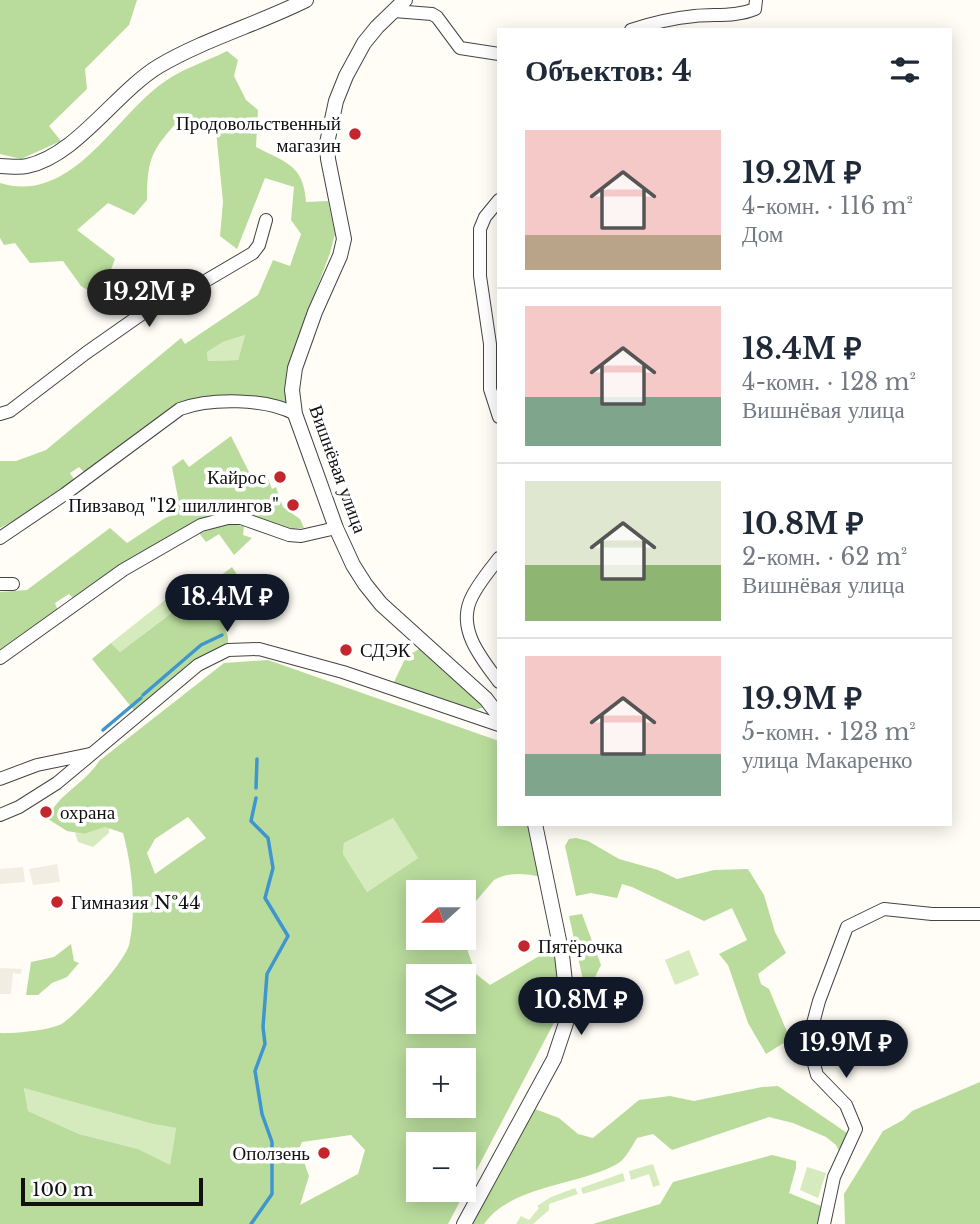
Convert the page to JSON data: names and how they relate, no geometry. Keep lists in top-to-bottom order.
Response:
{
  "streets": {
    "street": ["Вишнёвая улица"]
  },
  "places": [
    "Продовольственный магазин",
    "Кайрос",
    "Пивзавод \"12 шиллингов\"",
    "СДЭК",
    "охрана",
    "Гимназия №44",
    "Пятёрочка",
    "Оползень"
  ],
  "scale_bar": "100 m",
  "north": "left",
  "page": {
    "heading": "Объектов: 4",
    "list": [
      {
        "name": "19.2M ₽",
        "note": "4-комн. · 116 m² · Дом"
      },
      {
        "name": "18.4M ₽",
        "note": "4-комн. · 128 m² · Вишнёвая улица"
      },
      {
        "name": "10.8M ₽",
        "note": "2-комн. · 62 m² · Вишнёвая улица"
      },
      {
        "name": "19.9M ₽",
        "note": "5-комн. · 123 m² · улица Макаренко"
      }
    ],
    "price": [
      "19.2M ₽",
      "18.4M ₽",
      "10.8M ₽",
      "19.9M ₽"
    ],
    "map_buttons": ["+", "−"],
    "scale": "100 m"
  }
}
